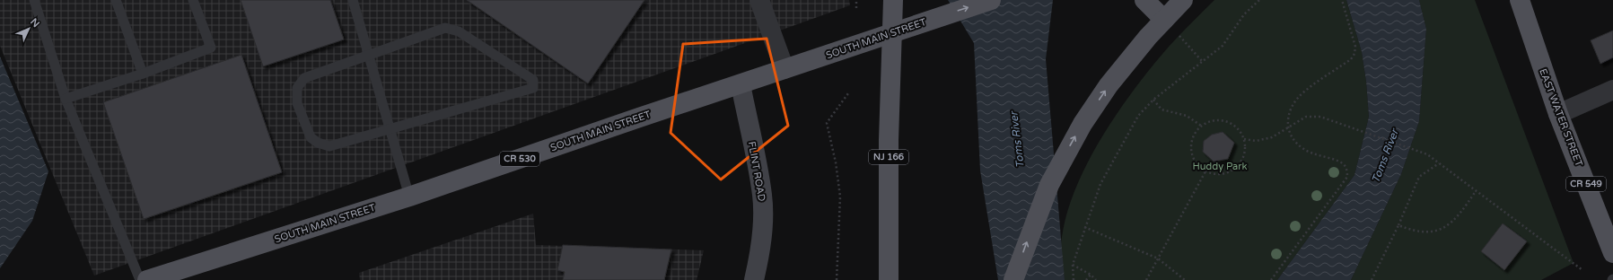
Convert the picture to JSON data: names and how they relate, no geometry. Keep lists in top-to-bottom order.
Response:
{
  "streets": {
    "main road": [
      "SOUTH MAIN STREET",
      "EAST WATER STREET",
      "NJ 166",
      "CR 530",
      "CR 549"
    ],
    "street": ["FLINT ROAD"]
  },
  "crossings": [
    ["SOUTH MAIN STREET", "NJ 166"],
    ["SOUTH MAIN STREET", "FLINT ROAD"]
  ],
  "water": ["Toms River"],
  "parks": ["Huddy Park"],
  "north": "top right"
}
